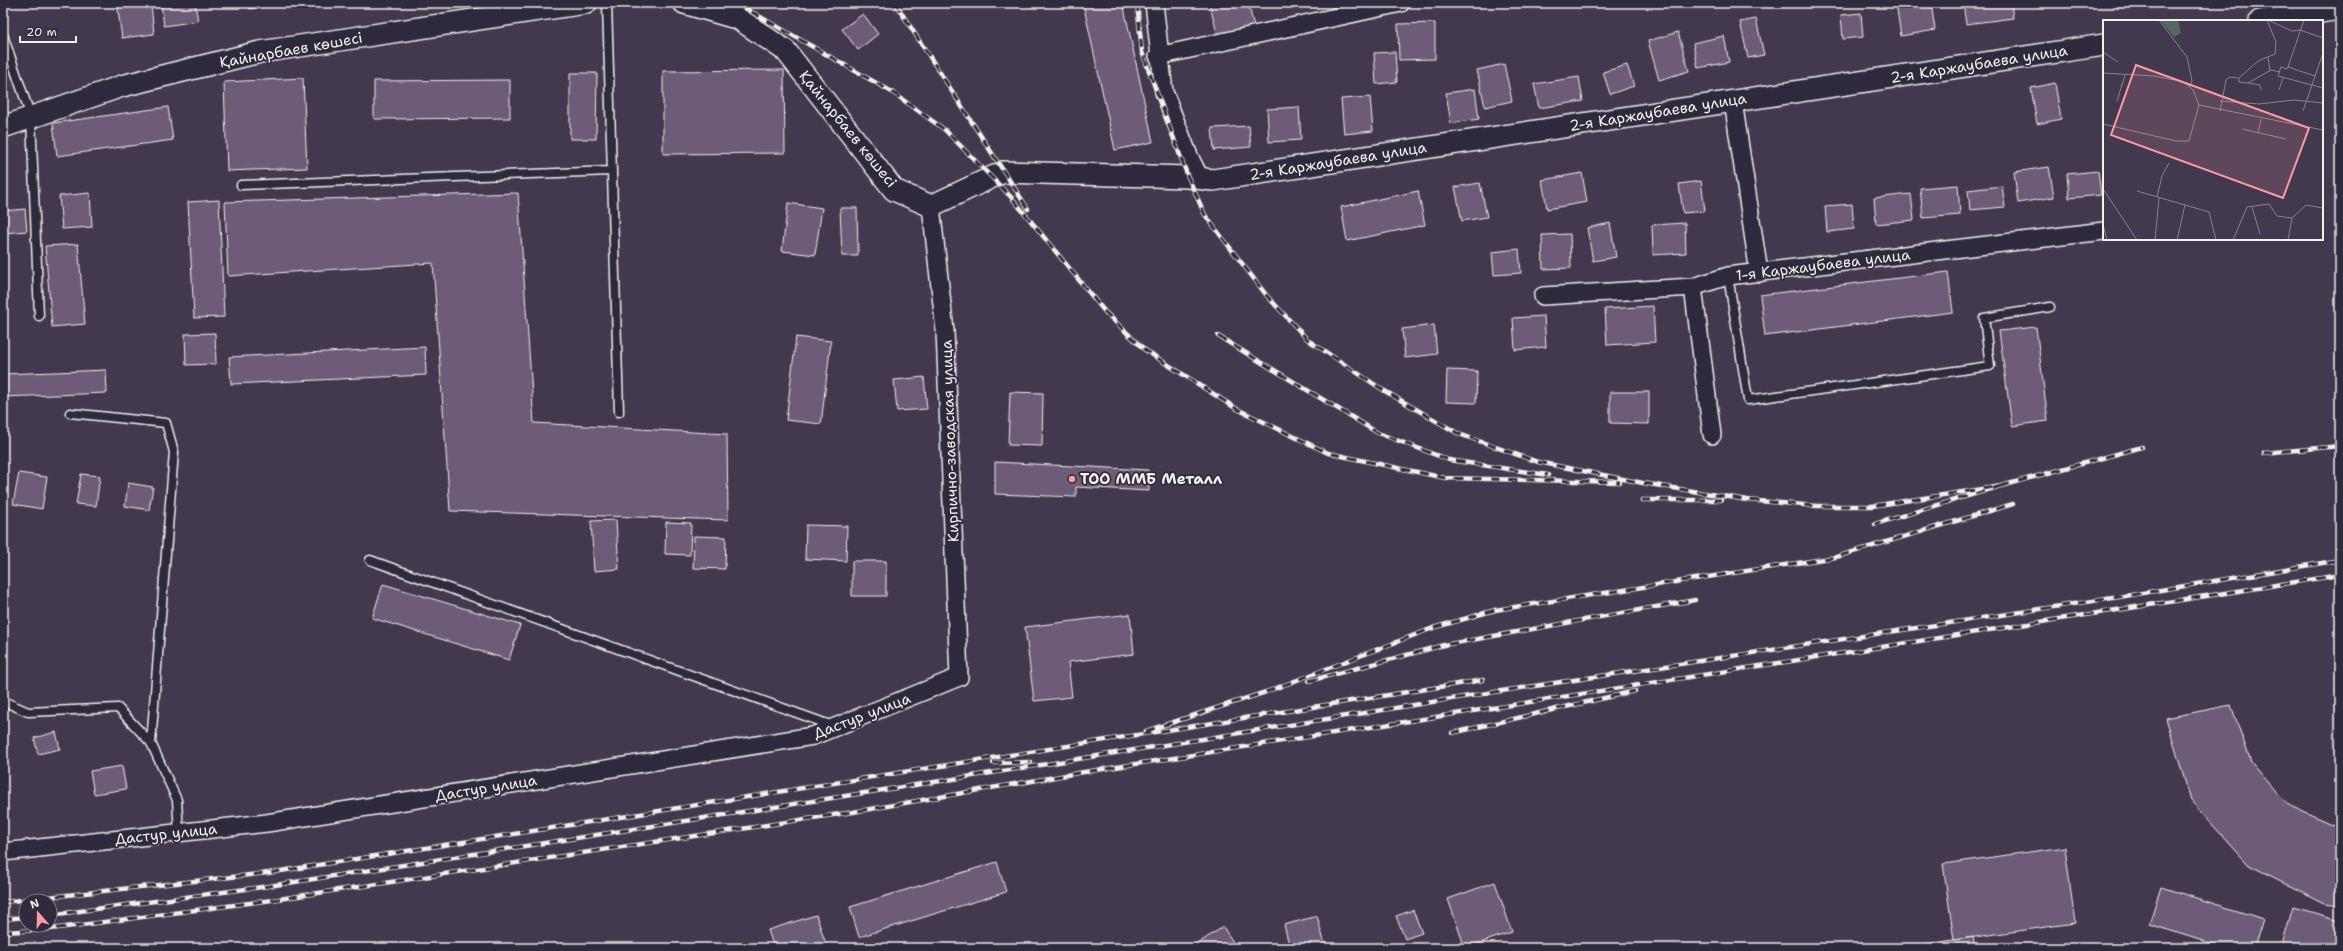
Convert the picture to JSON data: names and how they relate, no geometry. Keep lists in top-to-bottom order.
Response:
{
  "streets": {
    "street": [
      "Қайнарбаев көшесі",
      "2-я Каржаубаева улица",
      "1-я Каржаубаева улица",
      "Кирпично-заводская улица",
      "Дастур улица"
    ]
  },
  "crossings": [
    ["Қайнарбаев көшесі", "Кирпично-заводская улица"],
    ["Кирпично-заводская улица", "Дастур улица"]
  ],
  "places": ["ТОО ММБ Металл"],
  "scale_bar": "20 m",
  "north": "top"
}
